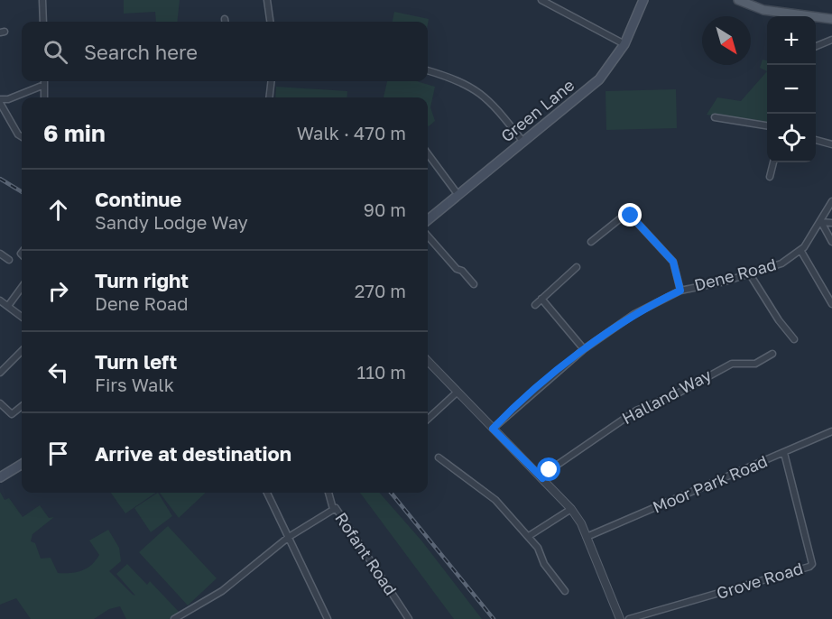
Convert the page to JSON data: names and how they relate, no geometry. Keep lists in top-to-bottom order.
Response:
{
  "streets": {
    "main road": ["Green Lane"],
    "street": [
      "Dene Road",
      "Halland Way",
      "Moor Park Road",
      "Rofant Road",
      "Grove Road"
    ]
  },
  "crossings": [
    ["Moor Park Road", "Grove Road"]
  ],
  "north": "bottom right",
  "page": {
    "map_buttons": ["+", "−"],
    "search": "Search here",
    "heading": ["6 min", "Walk · 470 m"],
    "list": [
      ["Continue", "Sandy Lodge Way", "90 m"],
      ["Turn right", "Dene Road", "270 m"],
      ["Turn left", "Firs Walk", "110 m"],
      "Arrive at destination"
    ]
  }
}
